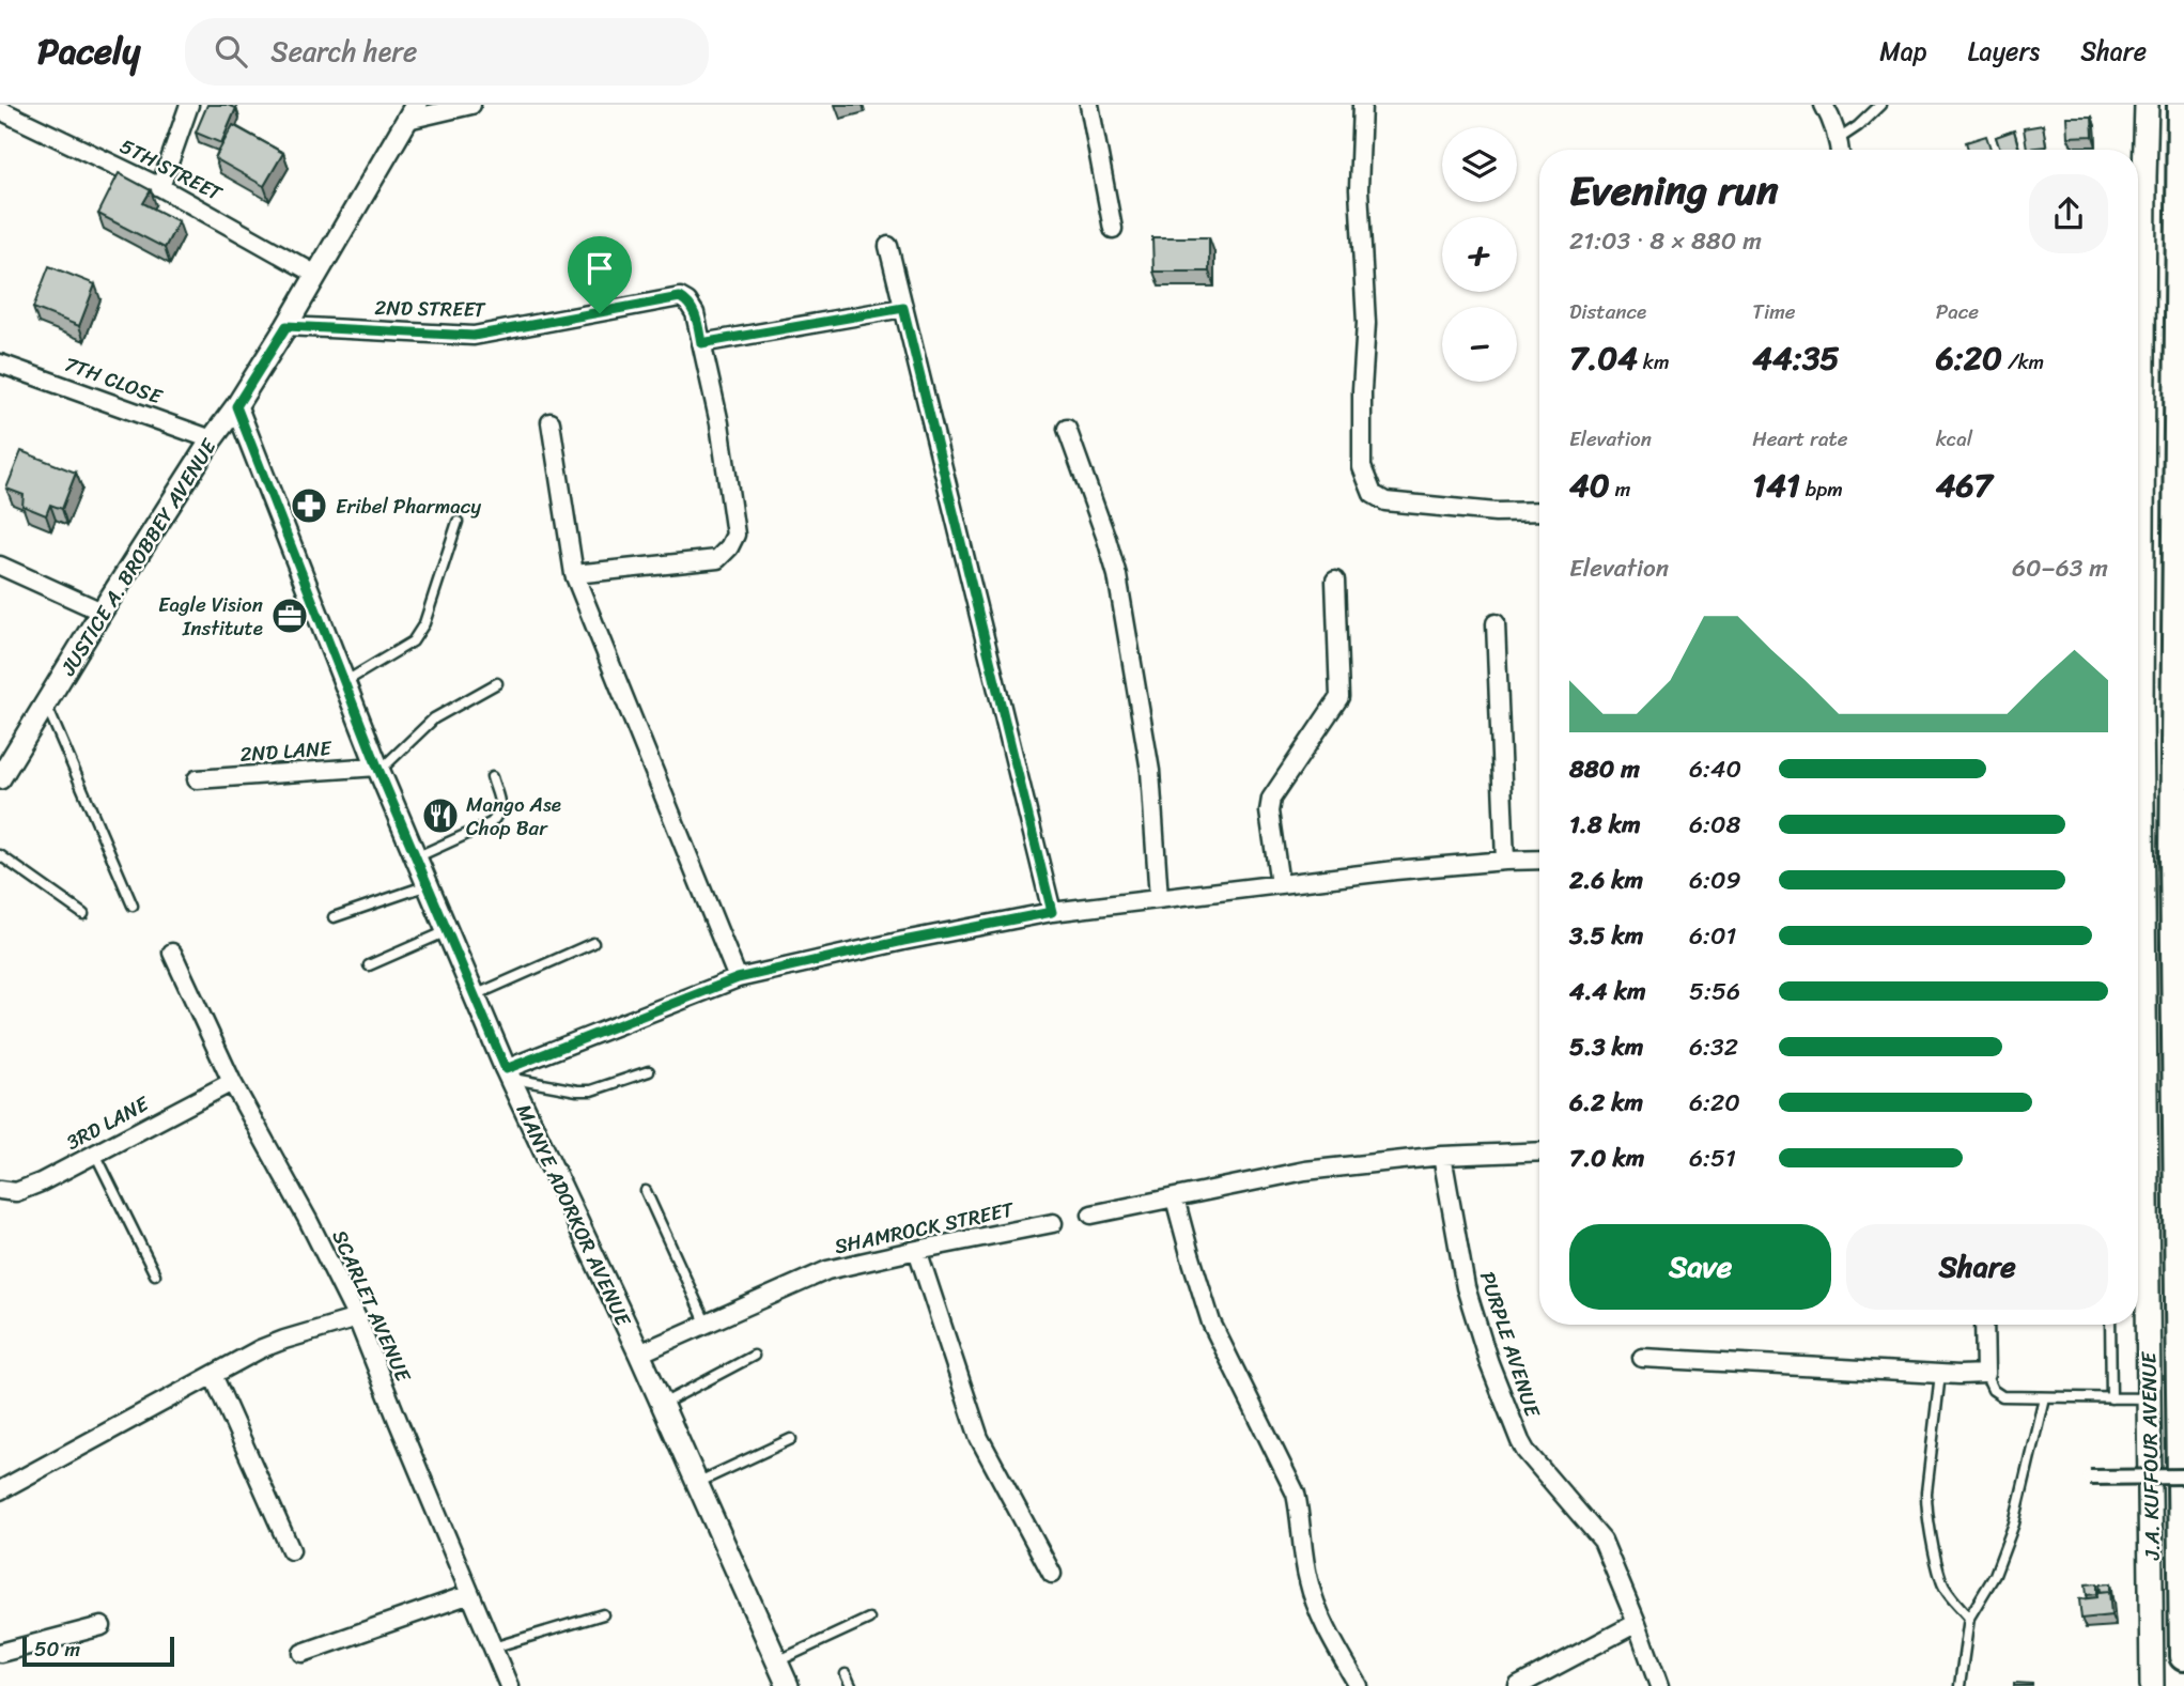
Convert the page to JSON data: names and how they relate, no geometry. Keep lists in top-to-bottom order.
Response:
{
  "streets": {
    "main road": ["J.A. KUFFOUR AVENUE"],
    "street": [
      "5TH STREET",
      "2ND STREET",
      "7TH CLOSE",
      "JUSTICE A. BROBBEY AVENUE",
      "2ND LANE",
      "3RD LANE",
      "MANYE ADORKOR AVENUE",
      "SHAMROCK STREET",
      "SCARLET AVENUE",
      "PURPLE AVENUE"
    ]
  },
  "crossings": [
    ["5TH STREET", "JUSTICE A. BROBBEY AVENUE"],
    ["2ND STREET", "JUSTICE A. BROBBEY AVENUE"],
    ["7TH CLOSE", "JUSTICE A. BROBBEY AVENUE"],
    ["JUSTICE A. BROBBEY AVENUE", "MANYE ADORKOR AVENUE"],
    ["2ND LANE", "MANYE ADORKOR AVENUE"],
    ["3RD LANE", "SCARLET AVENUE"],
    ["MANYE ADORKOR AVENUE", "SHAMROCK STREET"]
  ],
  "places": {
    "pharmacy": ["Eribel Pharmacy"],
    "office": ["Eagle Vision Institute"],
    "restaurant": ["Mango Ase Chop Bar"]
  },
  "scale_bar": "50 m",
  "page": {
    "header": "Pacely",
    "search": "Search here",
    "nav": ["Map", "Layers", "Share"],
    "map_buttons": ["+", "−"],
    "heading": ["Evening run", "21:03 · 8 × 880 m"],
    "stats": [
      ["Distance", "7.04 km"],
      ["Time", "44:35"],
      ["Pace", "6:20 /km"],
      ["Elevation", "40 m"],
      ["Heart rate", "141 bpm"],
      ["kcal", "467"]
    ],
    "chart": ["Elevation", "60–63 m"],
    "list": [
      {
        "name": "880 m",
        "note": "6:40"
      },
      {
        "name": "1.8 km",
        "note": "6:08"
      },
      {
        "name": "2.6 km",
        "note": "6:09"
      },
      {
        "name": "3.5 km",
        "note": "6:01"
      },
      {
        "name": "4.4 km",
        "note": "5:56"
      },
      {
        "name": "5.3 km",
        "note": "6:32"
      },
      {
        "name": "6.2 km",
        "note": "6:20"
      },
      {
        "name": "7.0 km",
        "note": "6:51"
      }
    ],
    "buttons": ["Save", "Share"],
    "scale": "50 m"
  }
}
